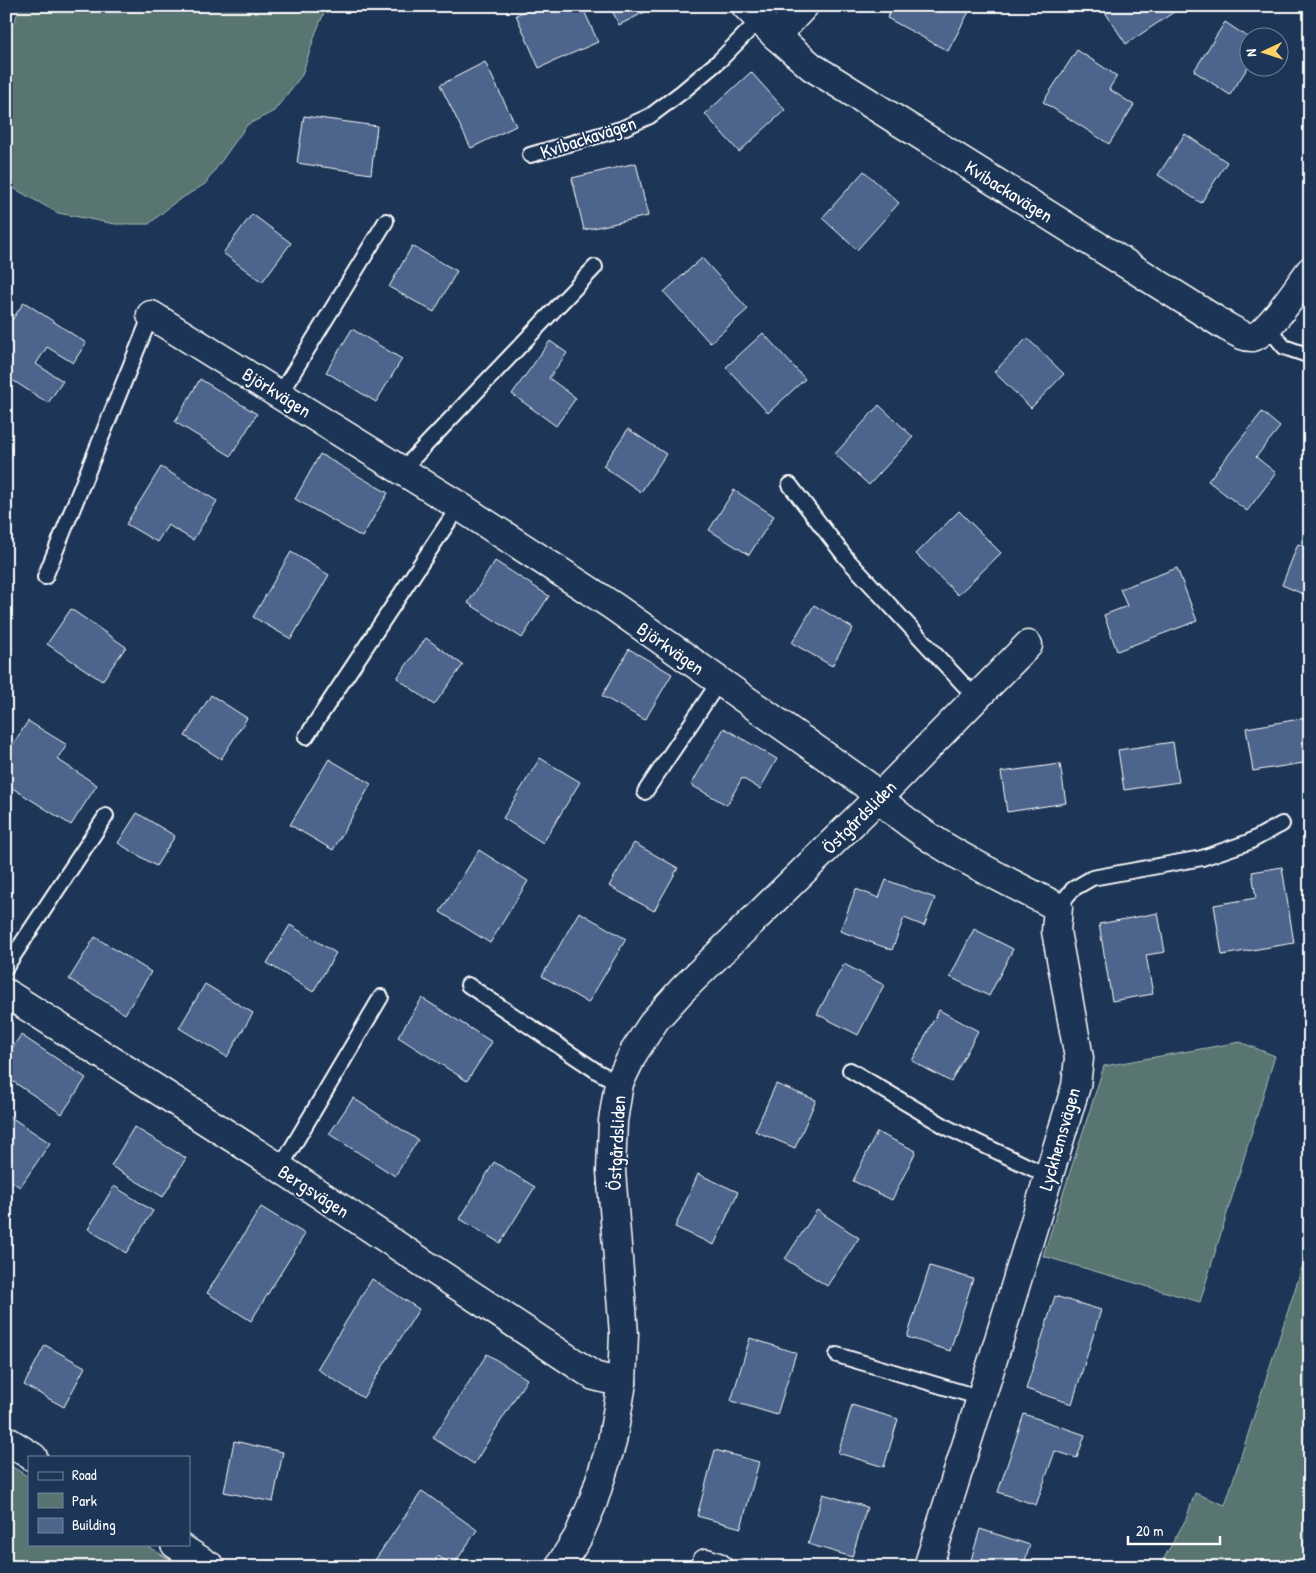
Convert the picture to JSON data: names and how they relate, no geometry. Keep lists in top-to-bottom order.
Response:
{
  "streets": {
    "street": [
      "Kvibackavägen",
      "Björkvägen",
      "Östgårdsliden",
      "Lyckhemsvägen",
      "Bergsvägen"
    ]
  },
  "crossings": [
    ["Björkvägen", "Östgårdsliden"],
    ["Östgårdsliden", "Bergsvägen"]
  ],
  "legend": ["Road", "Park", "Building"],
  "scale_bar": "20 m",
  "north": "left"
}
